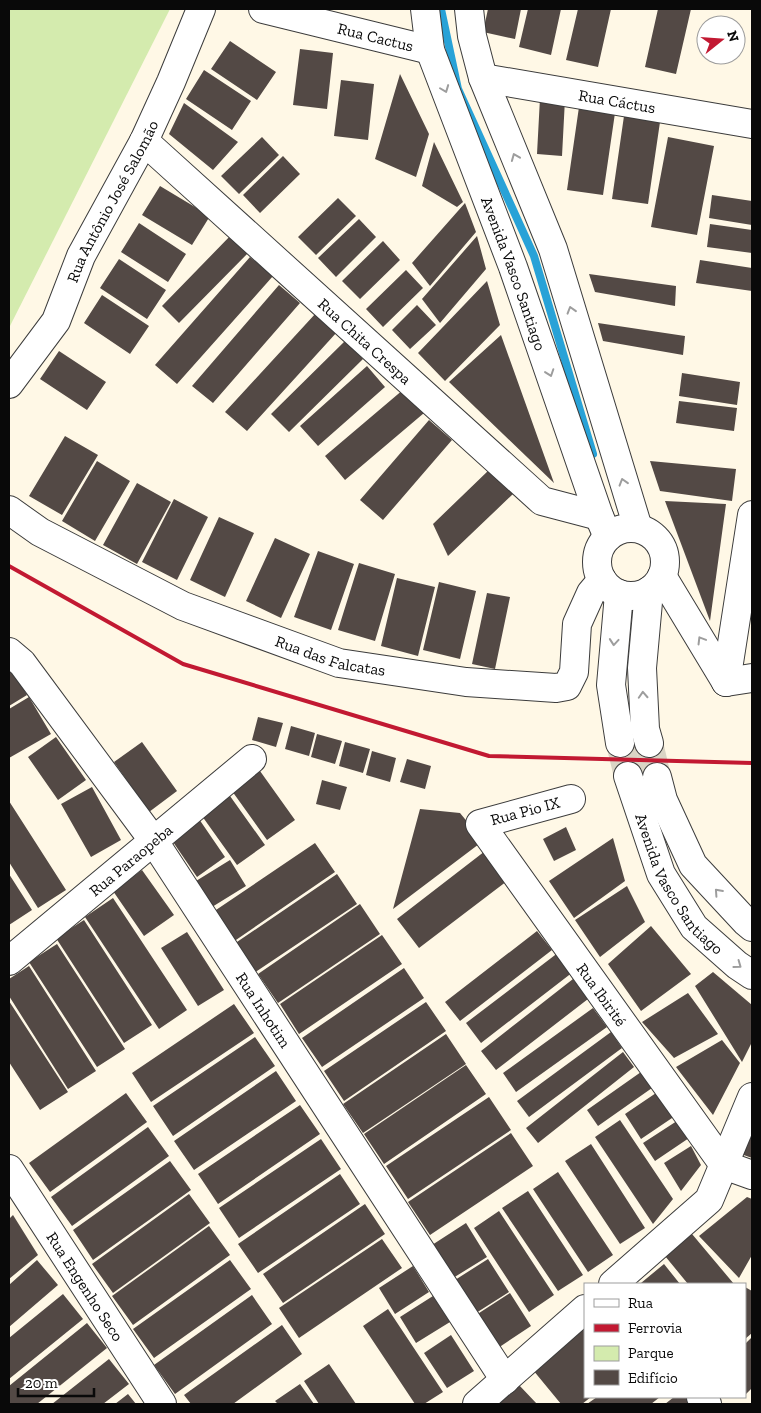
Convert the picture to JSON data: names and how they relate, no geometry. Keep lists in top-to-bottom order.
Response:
{
  "streets": {
    "street": [
      "Rua Cactus",
      "Rua Cáctus",
      "Rua Antônio José Salomão",
      "Avenida Vasco Santiago",
      "Rua Chita Crespa",
      "Rua das Falcatas",
      "Rua Pio IX",
      "Rua Paraopeba",
      "Rua Ibirité",
      "Rua Inhotim",
      "Rua Engenho Seco"
    ]
  },
  "crossings": [
    ["Rua Cactus", "Avenida Vasco Santiago"],
    ["Rua Antônio José Salomão", "Rua Chita Crespa"],
    ["Avenida Vasco Santiago", "Rua Chita Crespa"],
    ["Avenida Vasco Santiago", "Rua das Falcatas"],
    ["Rua Chita Crespa", "Rua das Falcatas"],
    ["Rua Pio IX", "Rua Ibirité"],
    ["Rua Paraopeba", "Rua Inhotim"]
  ],
  "legend": [
    "Rua",
    "Ferrovia",
    "Parque",
    "Edifício"
  ],
  "scale_bar": "20 m",
  "north": "right"
}
